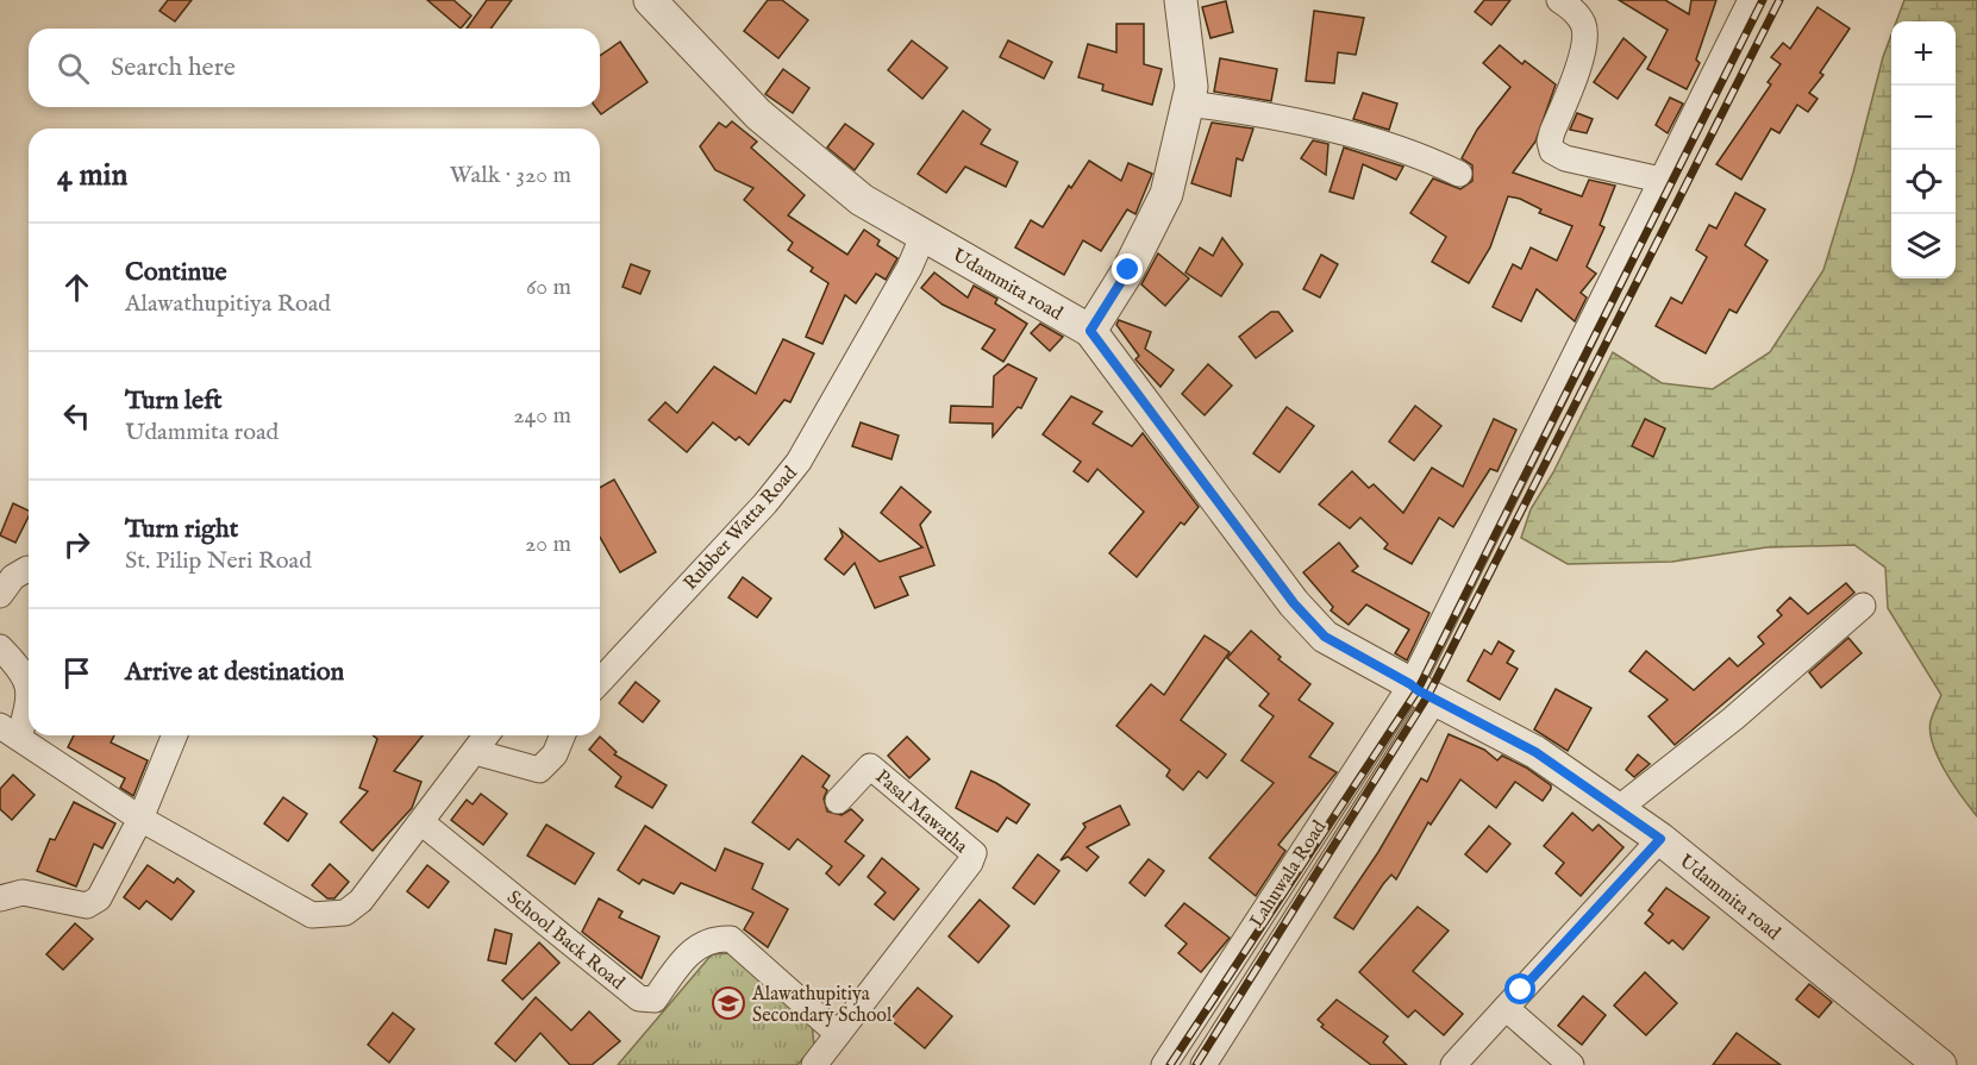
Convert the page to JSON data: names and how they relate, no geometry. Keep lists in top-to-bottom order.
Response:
{
  "streets": {
    "street": [
      "Udammita road",
      "Rubber Watta Road",
      "Pasal Mawatha",
      "Lahuwala Road",
      "School Back Road"
    ]
  },
  "crossings": [
    ["Udammita road", "Rubber Watta Road"],
    ["Udammita road", "Lahuwala Road"],
    ["Pasal Mawatha", "School Back Road"]
  ],
  "places": {
    "school or university": ["Alawathupitiya Secondary School"]
  },
  "page": {
    "map_buttons": ["+", "−"],
    "search": "Search here",
    "heading": ["4 min", "Walk · 320 m"],
    "list": [
      ["Continue", "Alawathupitiya Road", "60 m"],
      ["Turn left", "Udammita road", "240 m"],
      ["Turn right", "St. Pilip Neri Road", "20 m"],
      "Arrive at destination"
    ]
  }
}
